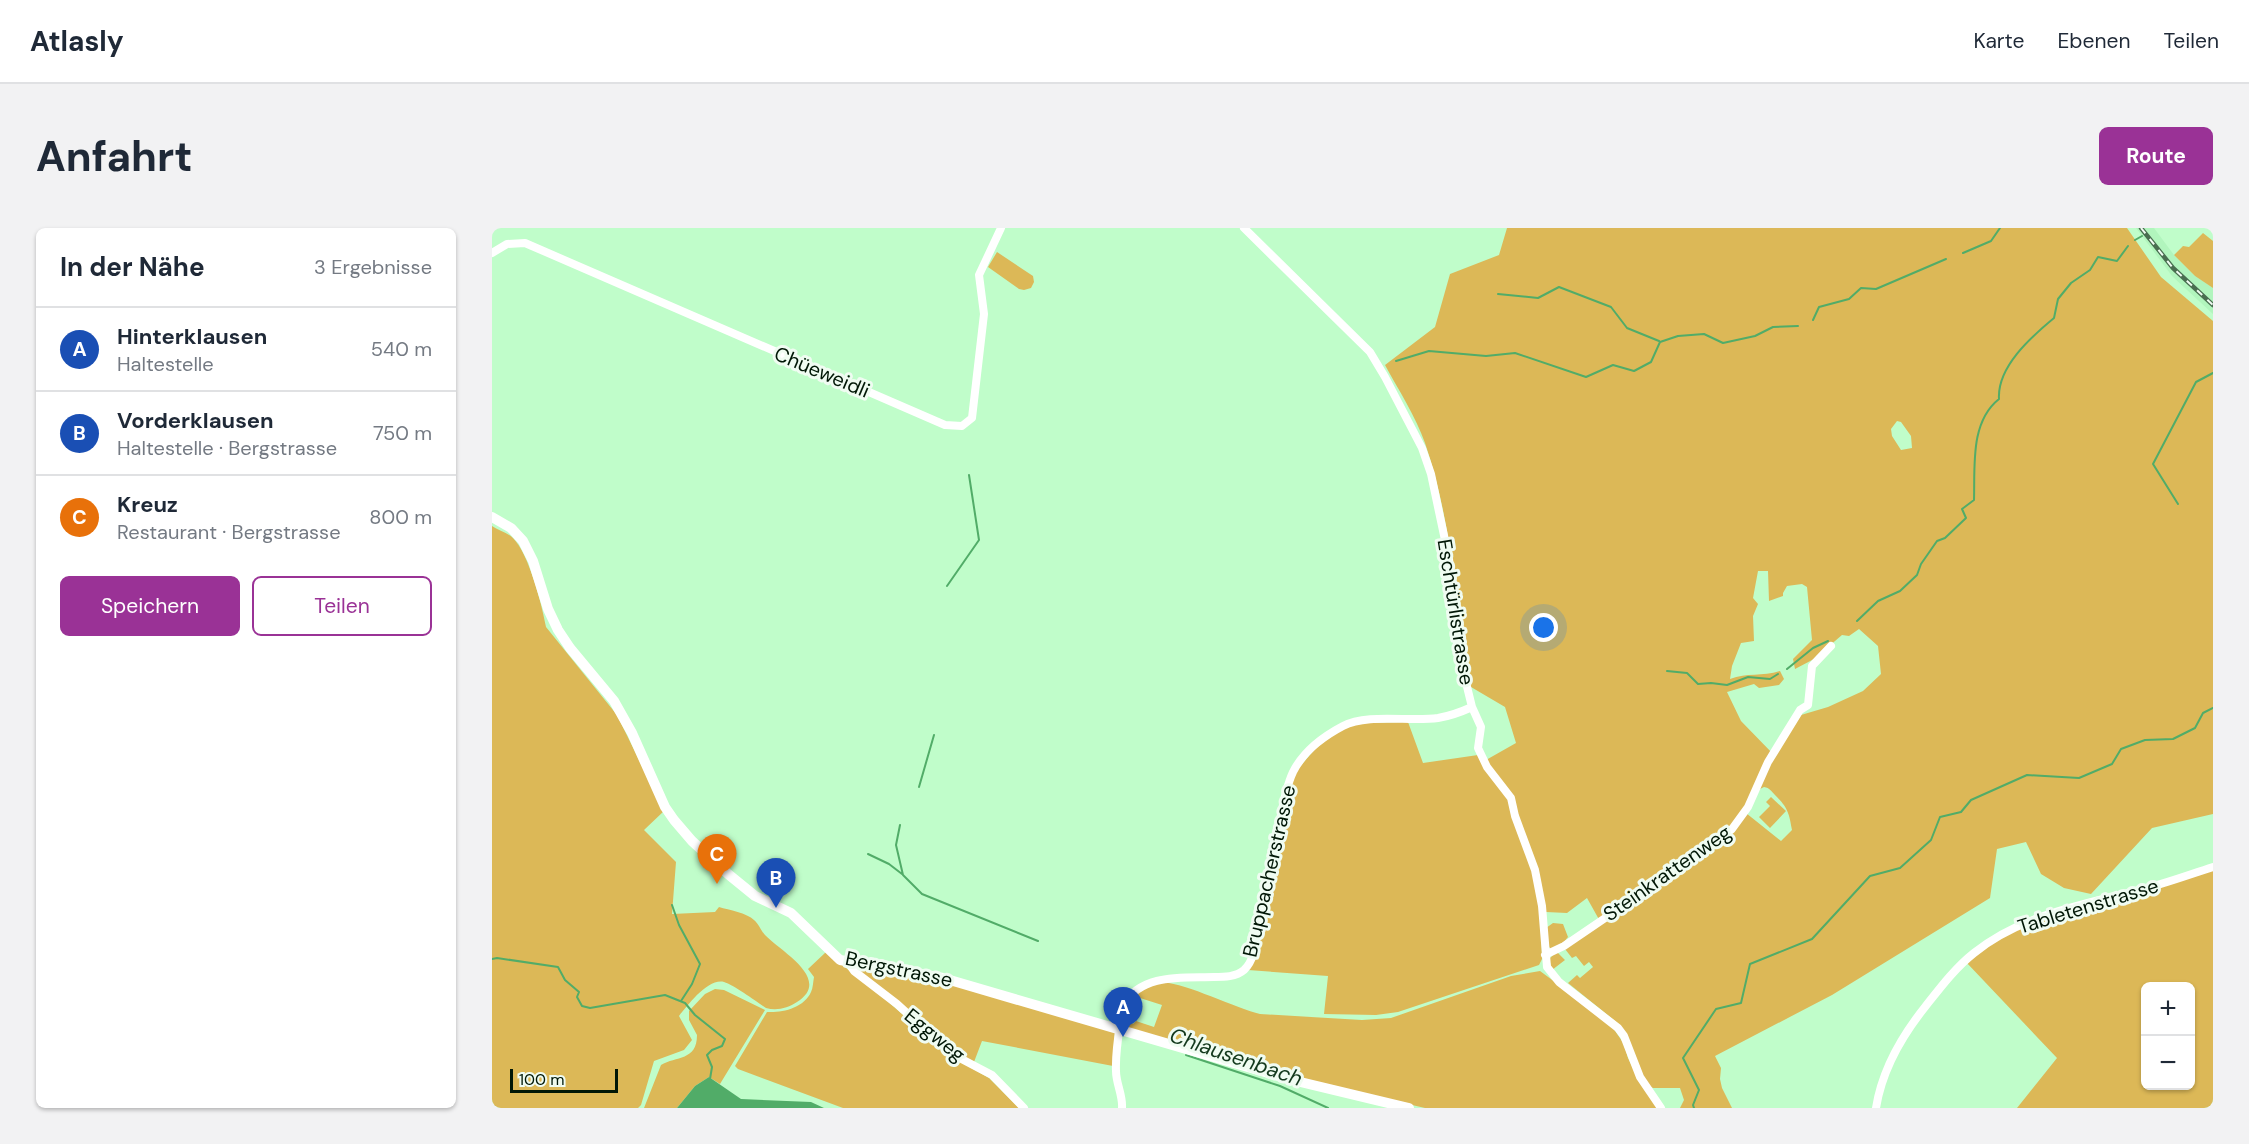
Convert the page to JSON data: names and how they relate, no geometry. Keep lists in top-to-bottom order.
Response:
{
  "streets": {
    "street": [
      "Chüeweidli",
      "Eschtürlistrasse",
      "Bruppacherstrasse",
      "Steinkrattenweg",
      "Tabletenstrasse",
      "Bergstrasse",
      "Eggweg"
    ]
  },
  "crossings": [
    ["Eschtürlistrasse", "Bruppacherstrasse"],
    ["Eschtürlistrasse", "Steinkrattenweg"],
    ["Bruppacherstrasse", "Bergstrasse"],
    ["Bergstrasse", "Eggweg"]
  ],
  "water": ["Chlausenbach"],
  "scale_bar": "100 m",
  "page": {
    "header": "Atlasly",
    "nav": ["Karte", "Ebenen", "Teilen"],
    "buttons": [
      "Route",
      ["Speichern", "Teilen"]
    ],
    "title": "Anfahrt",
    "heading": ["In der Nähe", "3 Ergebnisse"],
    "list": [
      {
        "mark": "A",
        "name": "Hinterklausen",
        "note": "Haltestelle",
        "value": "540 m"
      },
      {
        "mark": "B",
        "name": "Vorderklausen",
        "note": "Haltestelle · Bergstrasse",
        "value": "750 m"
      },
      {
        "mark": "C",
        "name": "Kreuz",
        "note": "Restaurant · Bergstrasse",
        "value": "800 m"
      }
    ],
    "pins": ["C", "B", "A"],
    "map_buttons": ["+", "−"],
    "scale": "100 m"
  }
}
